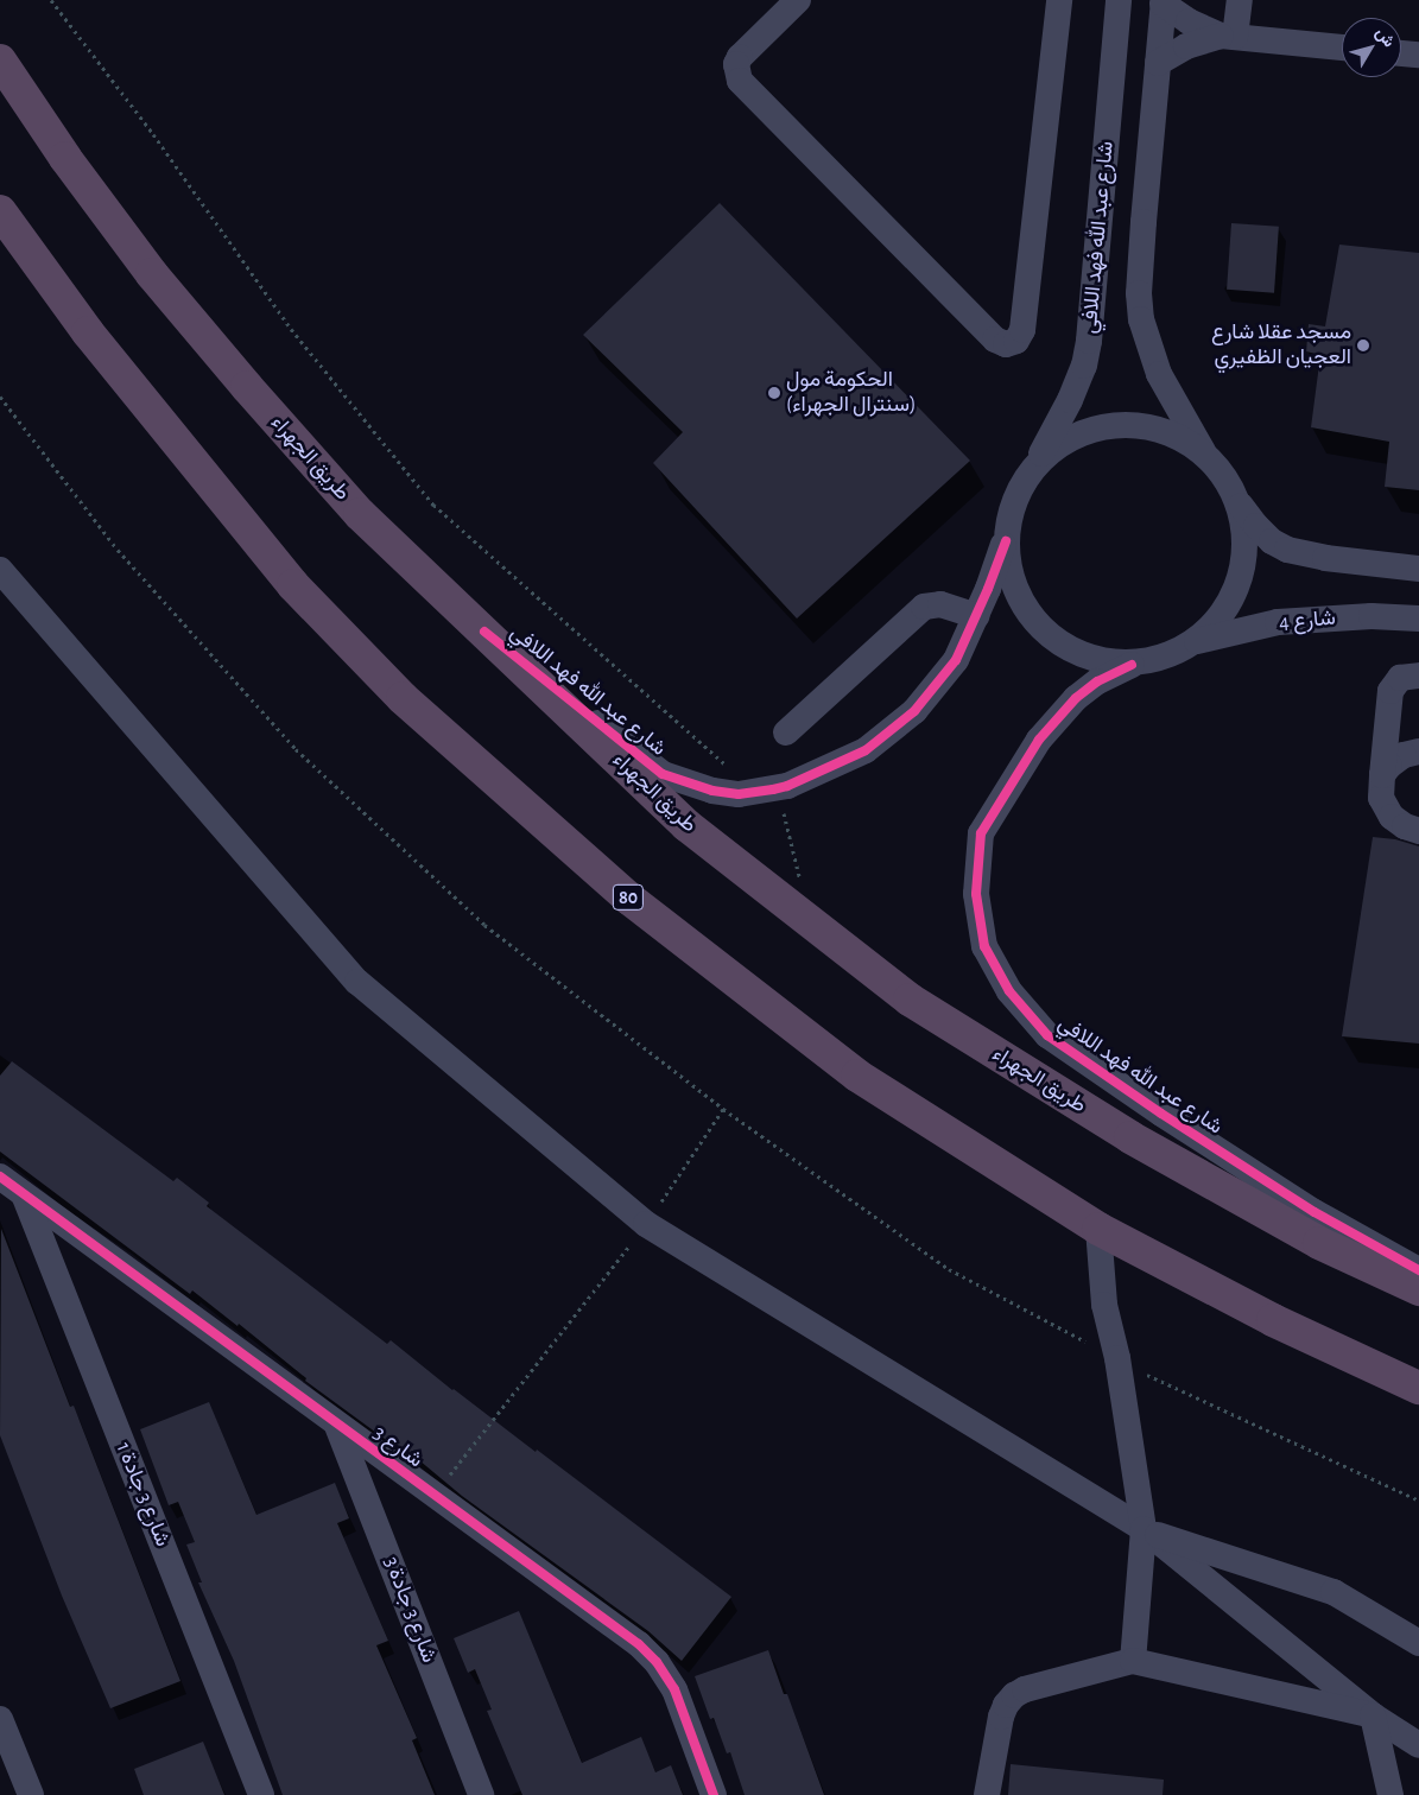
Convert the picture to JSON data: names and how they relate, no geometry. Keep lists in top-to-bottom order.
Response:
{
  "streets": {
    "highway": ["طريق الجهراء", "80"],
    "street": [
      "شارع عبد الله فهد اللافي",
      "شارع 4",
      "شارع 3",
      "شارع 3 جادة 1",
      "شارع 3 جادة 3"
    ]
  },
  "crossings": [
    ["شارع عبد الله فهد اللافي", "طريق الجهراء"],
    ["شارع 3", "شارع 3 جادة 1"],
    ["شارع 3", "شارع 3 جادة 3"]
  ],
  "places": ["مسجد عقلا شارع العجيان الظفيري", "الحكومة مول (سنترال الجهراء)"],
  "north": "top right"
}
